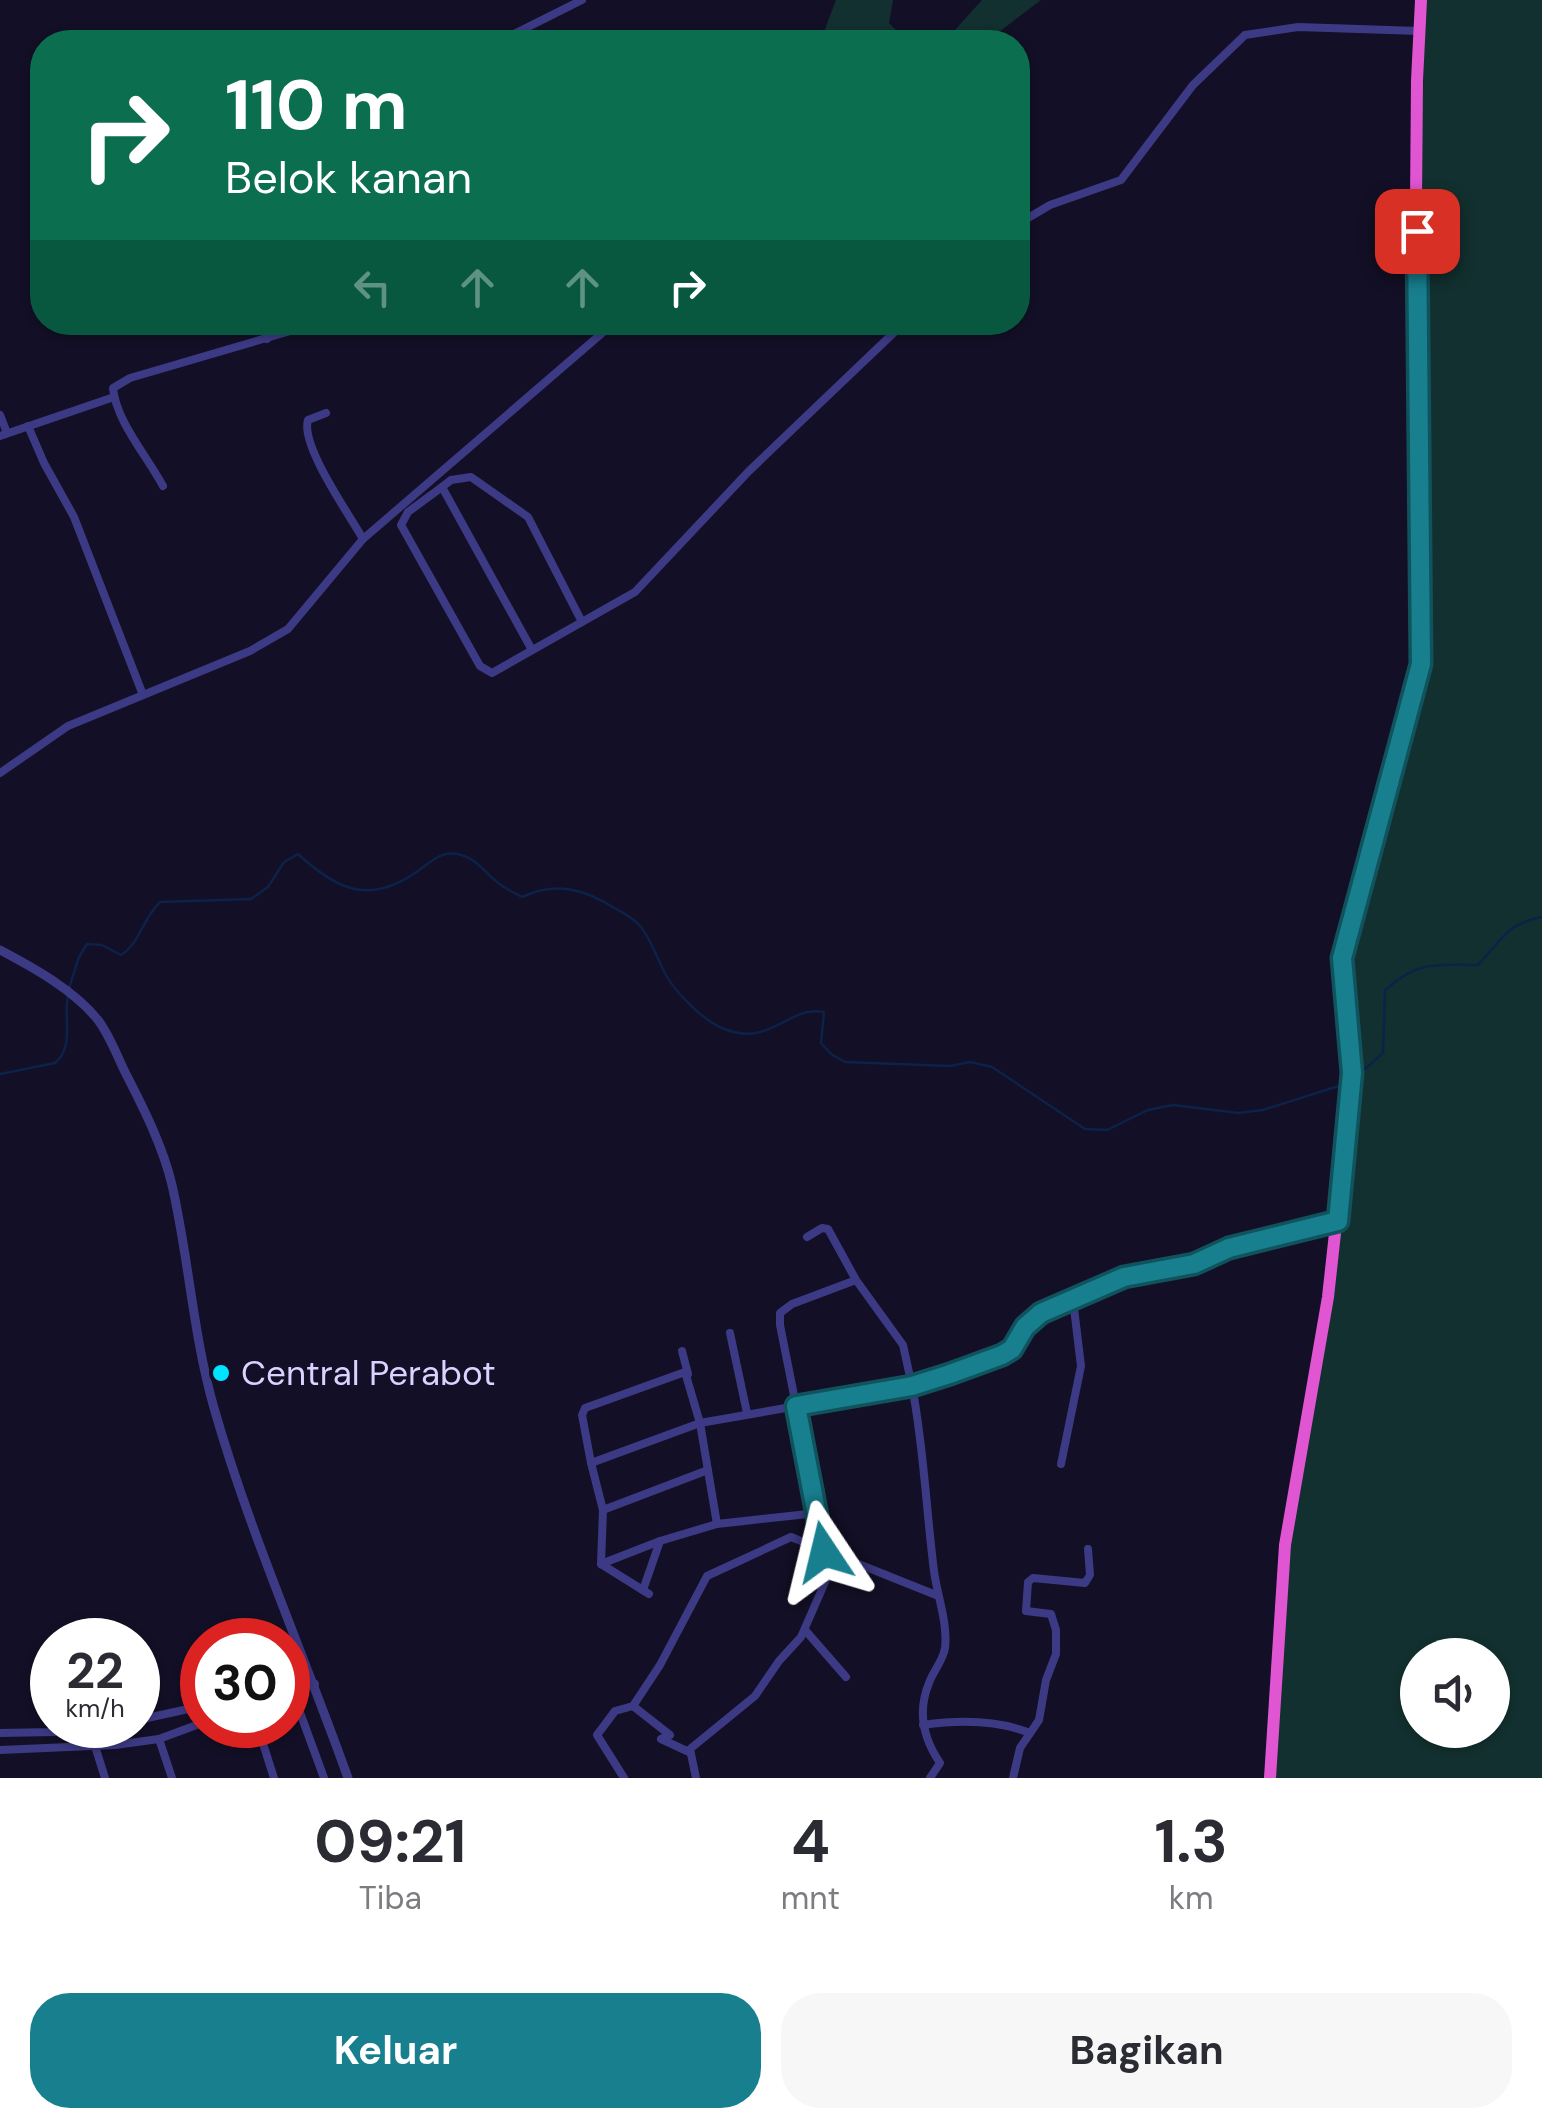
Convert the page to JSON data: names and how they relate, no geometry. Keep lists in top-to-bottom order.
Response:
{
  "places": ["Central Perabot"],
  "page": {
    "turn": ["110 m", "Belok kanan"],
    "speed": "22 km/h",
    "limit": "30",
    "eta": [
      "09:21",
      "Tiba",
      "4",
      "mnt",
      "1.3",
      "km"
    ],
    "buttons": ["Keluar", "Bagikan"]
  }
}
